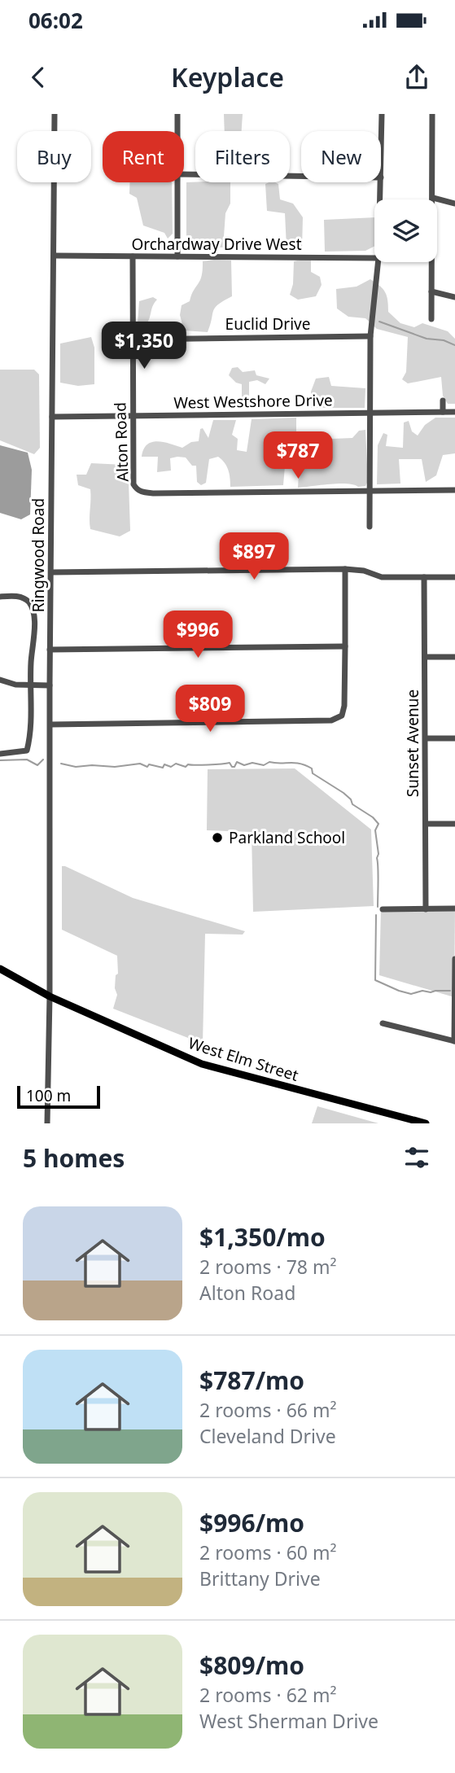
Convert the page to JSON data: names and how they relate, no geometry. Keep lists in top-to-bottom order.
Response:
{
  "streets": {
    "main road": ["West Elm Street"],
    "street": [
      "Orchardway Drive West",
      "Euclid Drive",
      "West Westshore Drive",
      "Alton Road",
      "Ringwood Road",
      "Sunset Avenue"
    ]
  },
  "crossings": [
    ["Orchardway Drive West", "Alton Road"],
    ["Orchardway Drive West", "Ringwood Road"],
    ["Euclid Drive", "Alton Road"],
    ["West Westshore Drive", "Alton Road"],
    ["West Westshore Drive", "Ringwood Road"],
    ["Ringwood Road", "West Elm Street"]
  ],
  "places": ["Parkland School"],
  "scale_bar": "100 m",
  "page": {
    "status": "06:02",
    "header": "Keyplace",
    "chip": [
      "Buy",
      "Rent",
      "Filters",
      "New"
    ],
    "price": [
      "$1,350",
      "$787",
      "$897",
      "$996",
      "$809"
    ],
    "scale": "100 m",
    "heading": "5 homes",
    "list": [
      {
        "name": "$1,350/mo",
        "note": "2 rooms · 78 m² · Alton Road"
      },
      {
        "name": "$787/mo",
        "note": "2 rooms · 66 m² · Cleveland Drive"
      },
      {
        "name": "$996/mo",
        "note": "2 rooms · 60 m² · Brittany Drive"
      },
      {
        "name": "$809/mo",
        "note": "2 rooms · 62 m² · West Sherman Drive"
      }
    ]
  }
}
